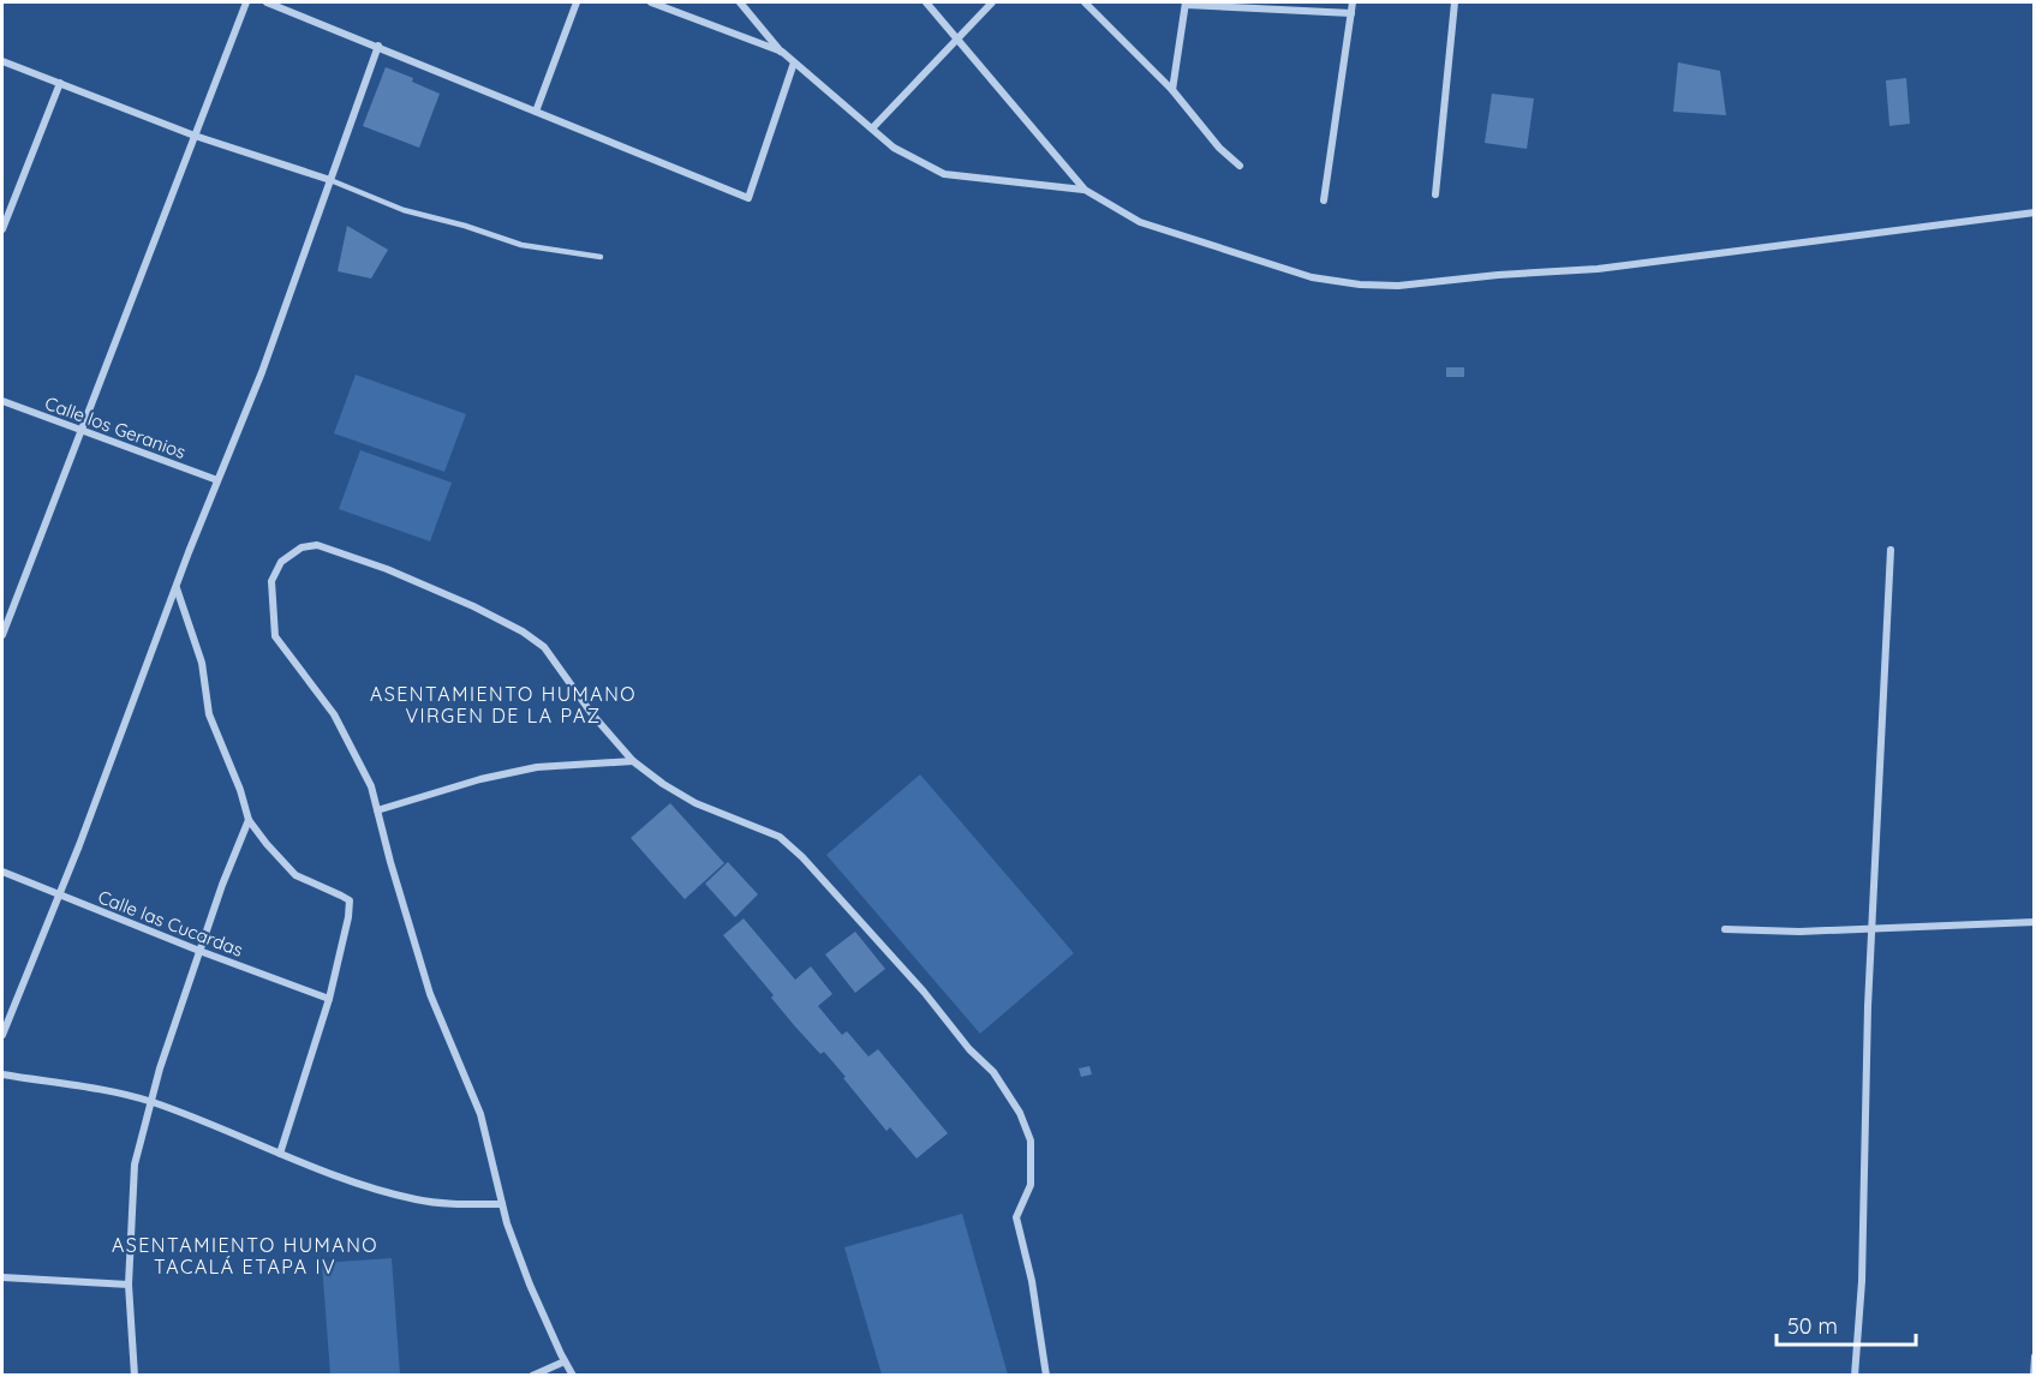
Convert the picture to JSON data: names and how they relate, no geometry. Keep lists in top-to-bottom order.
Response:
{
  "streets": {
    "street": ["Calle los Geranios", "Calle las Cucardas"]
  },
  "districts": ["ASENTAMIENTO HUMANO VIRGEN DE LA PAZ", "ASENTAMIENTO HUMANO TACALÁ ETAPA IV"],
  "scale_bar": "50 m"
}
